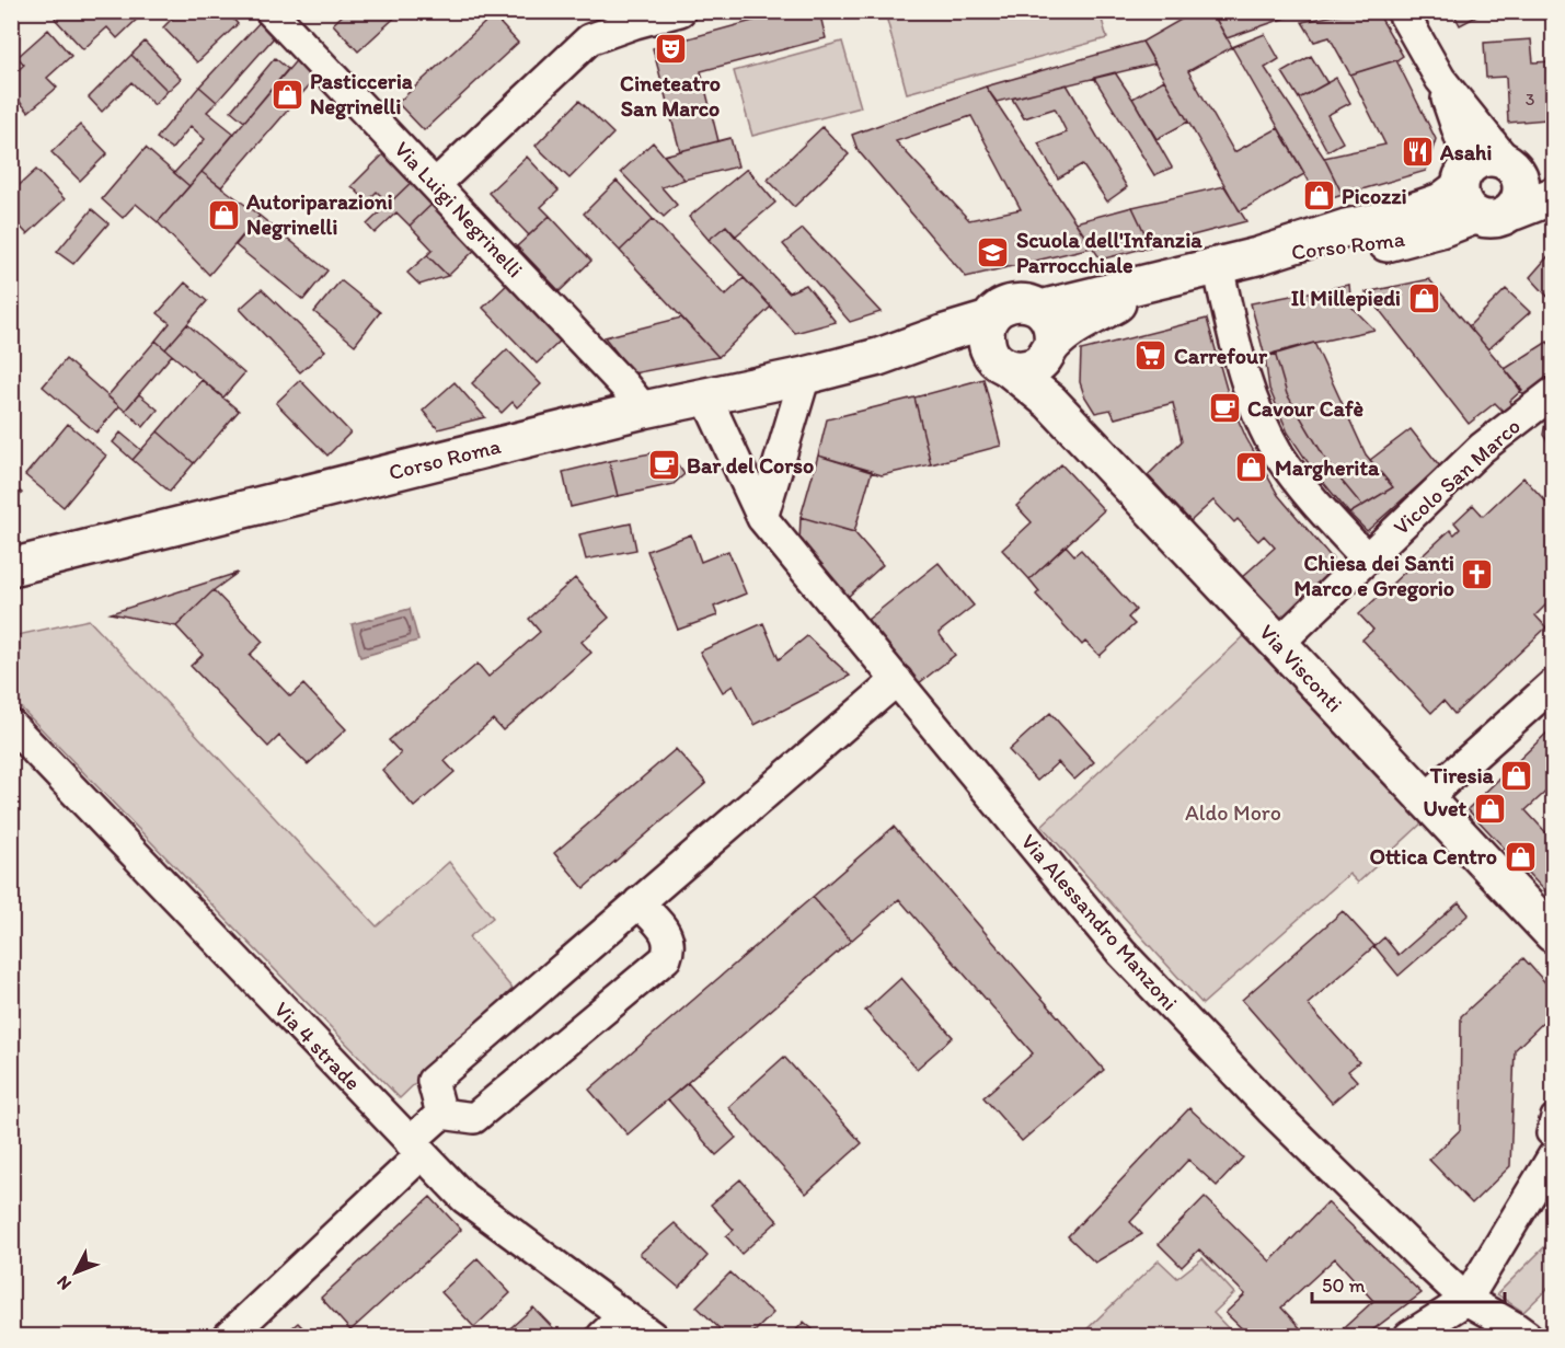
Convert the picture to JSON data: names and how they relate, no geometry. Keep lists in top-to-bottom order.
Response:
{
  "streets": {
    "main road": ["Corso Roma", "Via Visconti"],
    "street": [
      "Via Luigi Negrinelli",
      "Vicolo San Marco",
      "Via Alessandro Manzoni",
      "Via 4 strade"
    ]
  },
  "crossings": [
    ["Via Luigi Negrinelli", "Corso Roma"],
    ["Corso Roma", "Via Visconti"],
    ["Corso Roma", "Via Alessandro Manzoni"],
    ["Vicolo San Marco", "Via Visconti"]
  ],
  "parks": ["Aldo Moro"],
  "places": {
    "theatre": ["Cineteatro San Marco"],
    "shop": [
      "Pasticceria Negrinelli",
      "Picozzi",
      "Autoriparazioni Negrinelli",
      "Il Millepiedi",
      "Margherita",
      "Tiresia",
      "Uvet",
      "Ottica Centro"
    ],
    "restaurant": ["Asahi"],
    "school or university": ["Scuola dell'Infanzia Parrocchiale"],
    "supermarket": ["Carrefour"],
    "cafe": ["Cavour Cafè", "Bar del Corso"],
    "church": ["Chiesa dei Santi Marco e Gregorio"]
  },
  "house_numbers": ["3"],
  "scale_bar": "50 m",
  "north": "bottom left"
}
